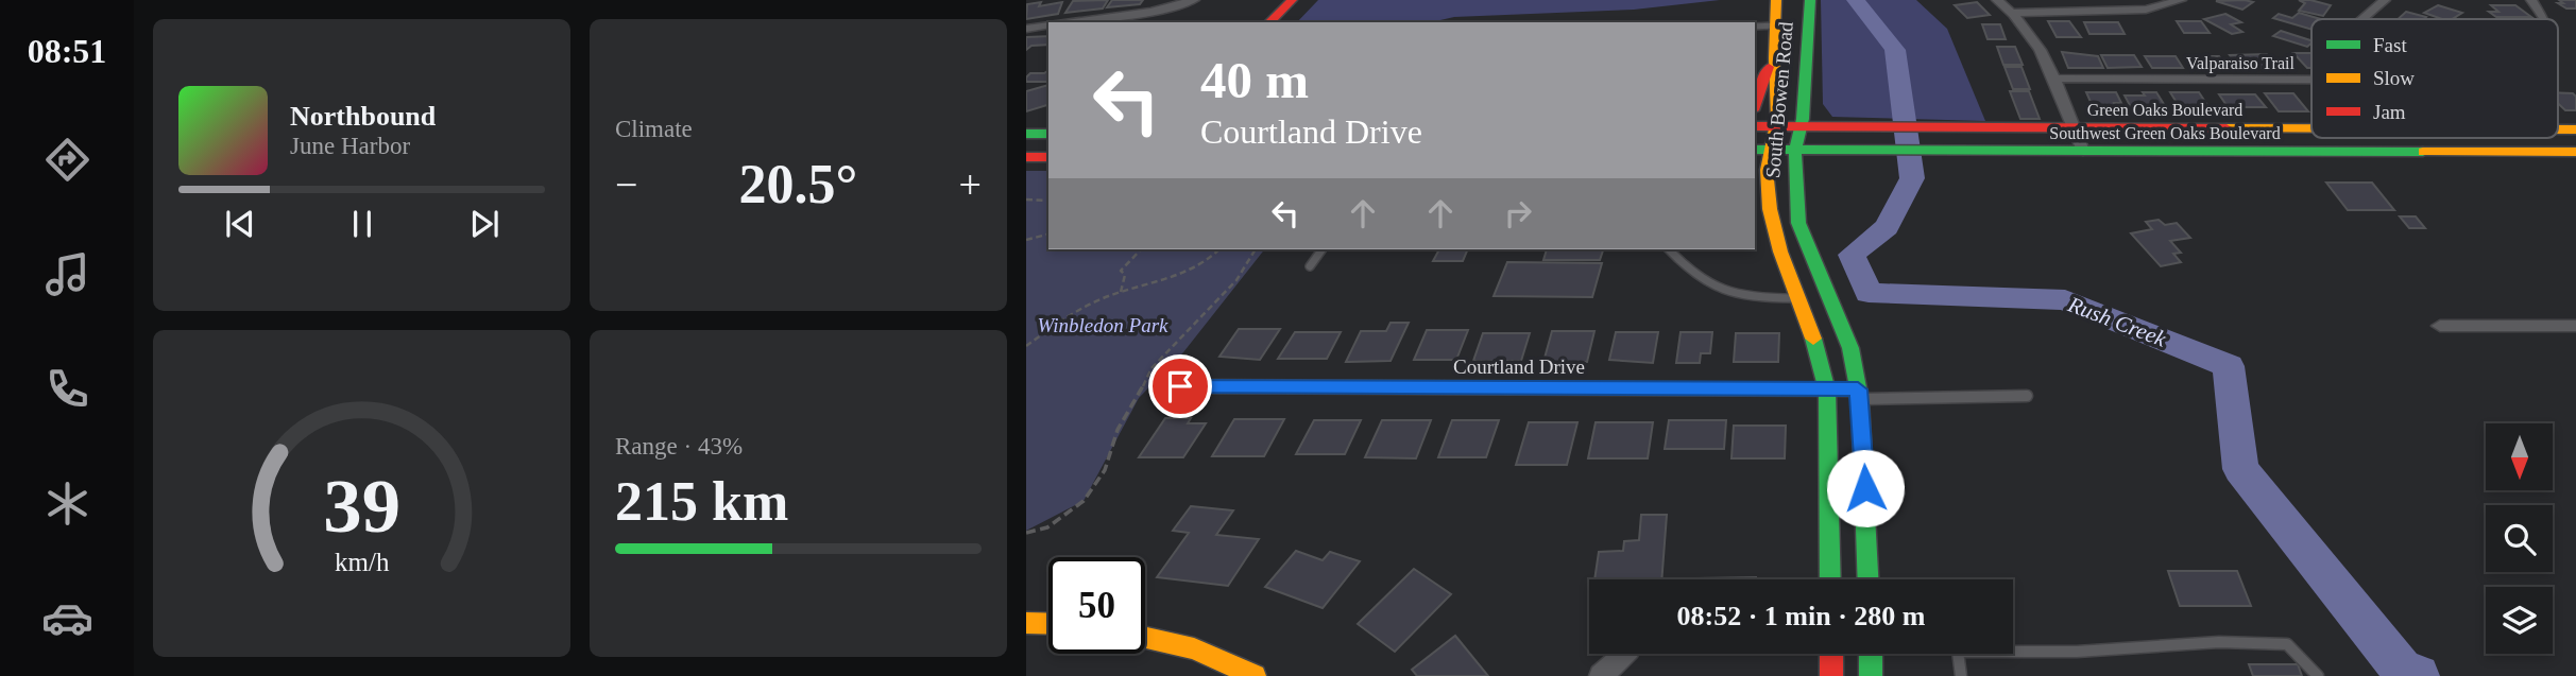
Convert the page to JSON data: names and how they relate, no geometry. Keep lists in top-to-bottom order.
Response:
{
  "streets": {
    "main road": ["South Bowen Road", "Green Oaks Boulevard", "Southwest Green Oaks Boulevard"],
    "street": ["Valparaiso Trail", "Courtland Drive"]
  },
  "crossings": [
    ["South Bowen Road", "Green Oaks Boulevard"],
    ["South Bowen Road", "Southwest Green Oaks Boulevard"],
    ["South Bowen Road", "Courtland Drive"]
  ],
  "water": ["Rush Creek"],
  "parks": ["Winbledon Park"],
  "legend": ["Fast", "Slow", "Jam"],
  "north": "bottom",
  "page": {
    "tabs": "08:51",
    "tile": [
      "Climate",
      ["Range · 43%", "215 km"]
    ],
    "turn": ["40 m", "Courtland Drive"],
    "song": ["Northbound", "June Harbor"],
    "heat": ["−", "20.5°", "+"],
    "limit": "50",
    "trip": "08:52 · 1 min · 280 m",
    "gauge": ["39", "km/h"]
  }
}
